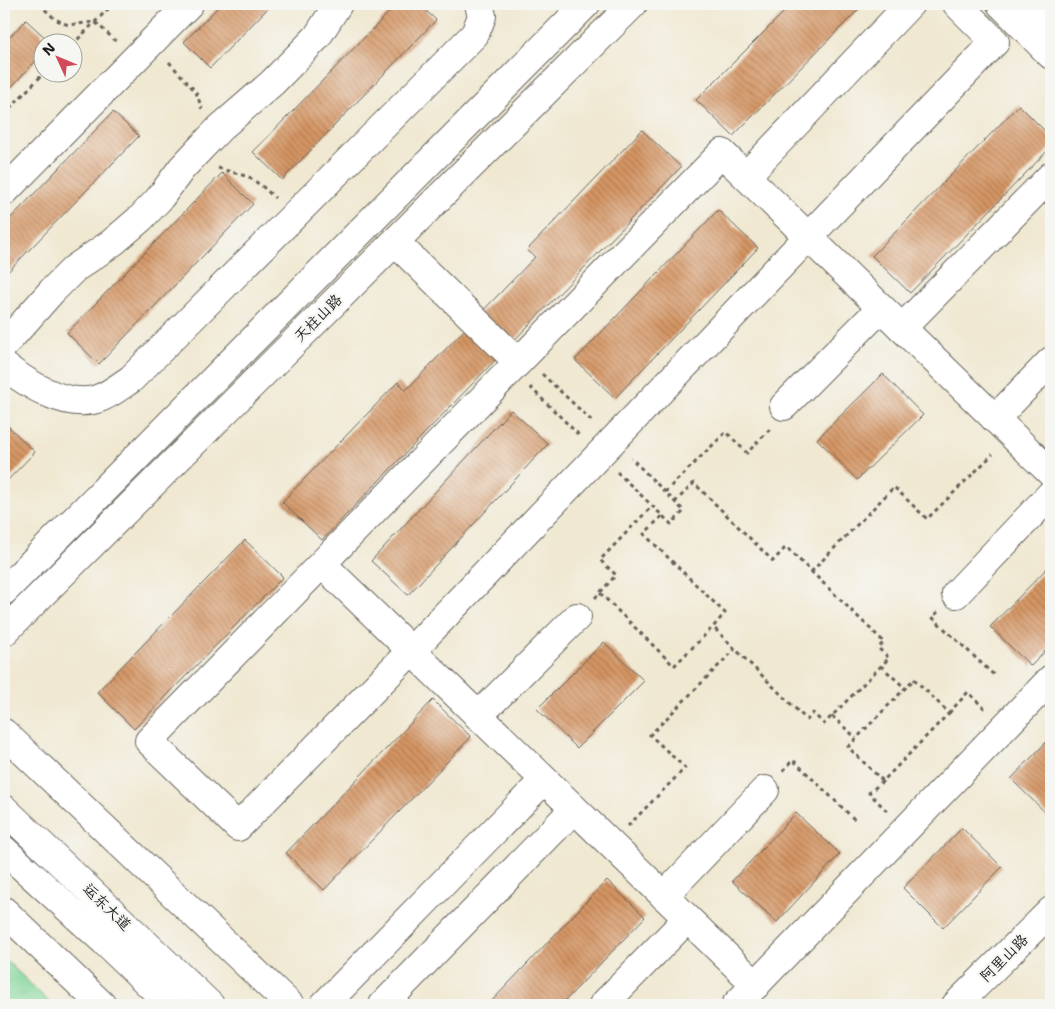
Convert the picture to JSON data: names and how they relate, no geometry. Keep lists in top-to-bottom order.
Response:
{
  "streets": {
    "street": ["天柱山路", "运东大道", "阿里山路"]
  },
  "north": "top left"
}
